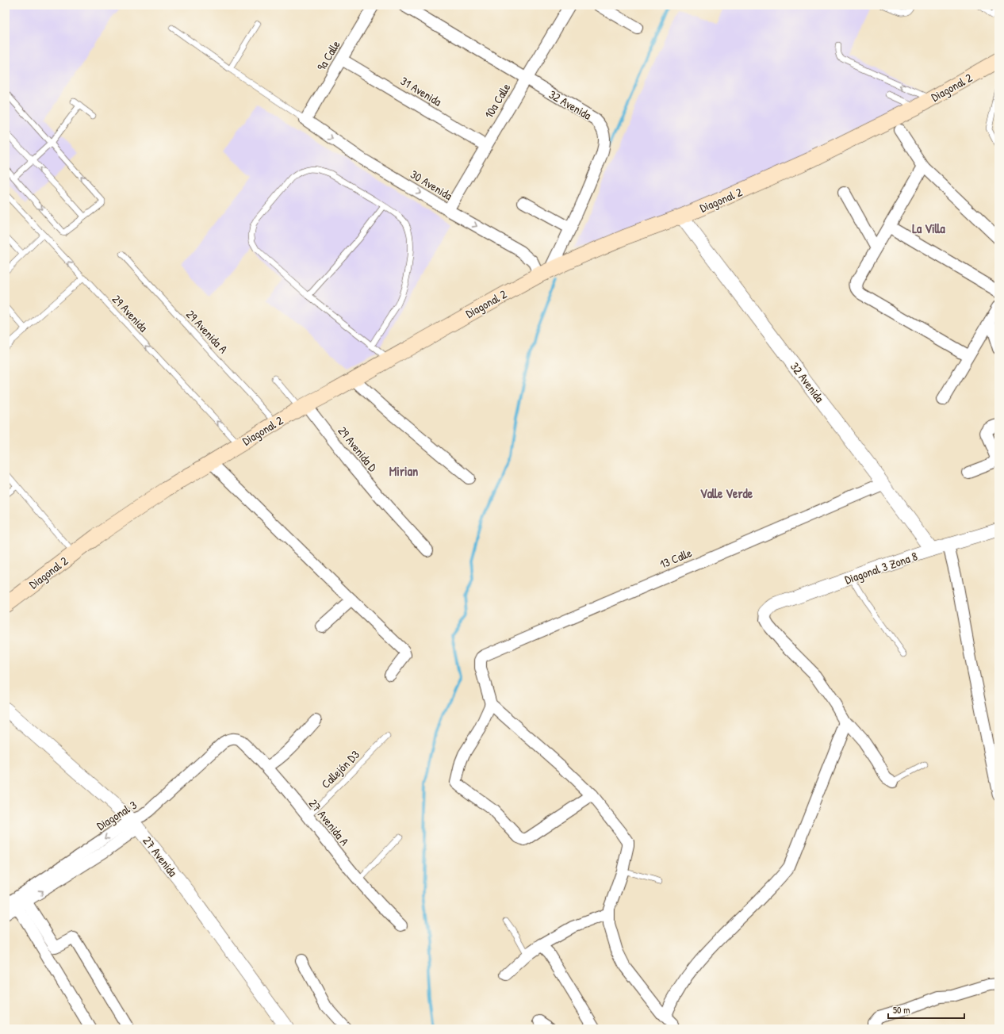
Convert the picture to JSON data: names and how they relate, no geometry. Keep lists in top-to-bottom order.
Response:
{
  "streets": {
    "main road": ["Diagonal 2"],
    "street": [
      "9a Calle",
      "31 Avenida",
      "10a Calle",
      "32 Avenida",
      "30 Avenida",
      "29 Avenida D",
      "13 Calle",
      "Diagonal 3 Zona 8",
      "Diagonal 3",
      "27 Avenida A",
      "27 Avenida"
    ],
    "lane": ["29 Avenida", "29 Avenida A", "Callejón D3"]
  },
  "crossings": [
    ["9a Calle", "31 Avenida"],
    ["9a Calle", "30 Avenida"],
    ["Diagonal 2", "32 Avenida"],
    ["Diagonal 2", "30 Avenida"],
    ["Diagonal 2", "29 Avenida"],
    ["Diagonal 2", "29 Avenida A"],
    ["Diagonal 2", "29 Avenida D"],
    ["31 Avenida", "10a Calle"],
    ["10a Calle", "32 Avenida"],
    ["10a Calle", "30 Avenida"],
    ["32 Avenida", "30 Avenida"],
    ["32 Avenida", "13 Calle"],
    ["32 Avenida", "Diagonal 3 Zona 8"],
    ["Callejón D3", "27 Avenida A"],
    ["Diagonal 3", "27 Avenida A"],
    ["Diagonal 3", "27 Avenida"]
  ],
  "one_way": ["30 Avenida", "29 Avenida"],
  "districts": ["La Villa", "Mirian", "Valle Verde"],
  "scale_bar": "50 m"
}
